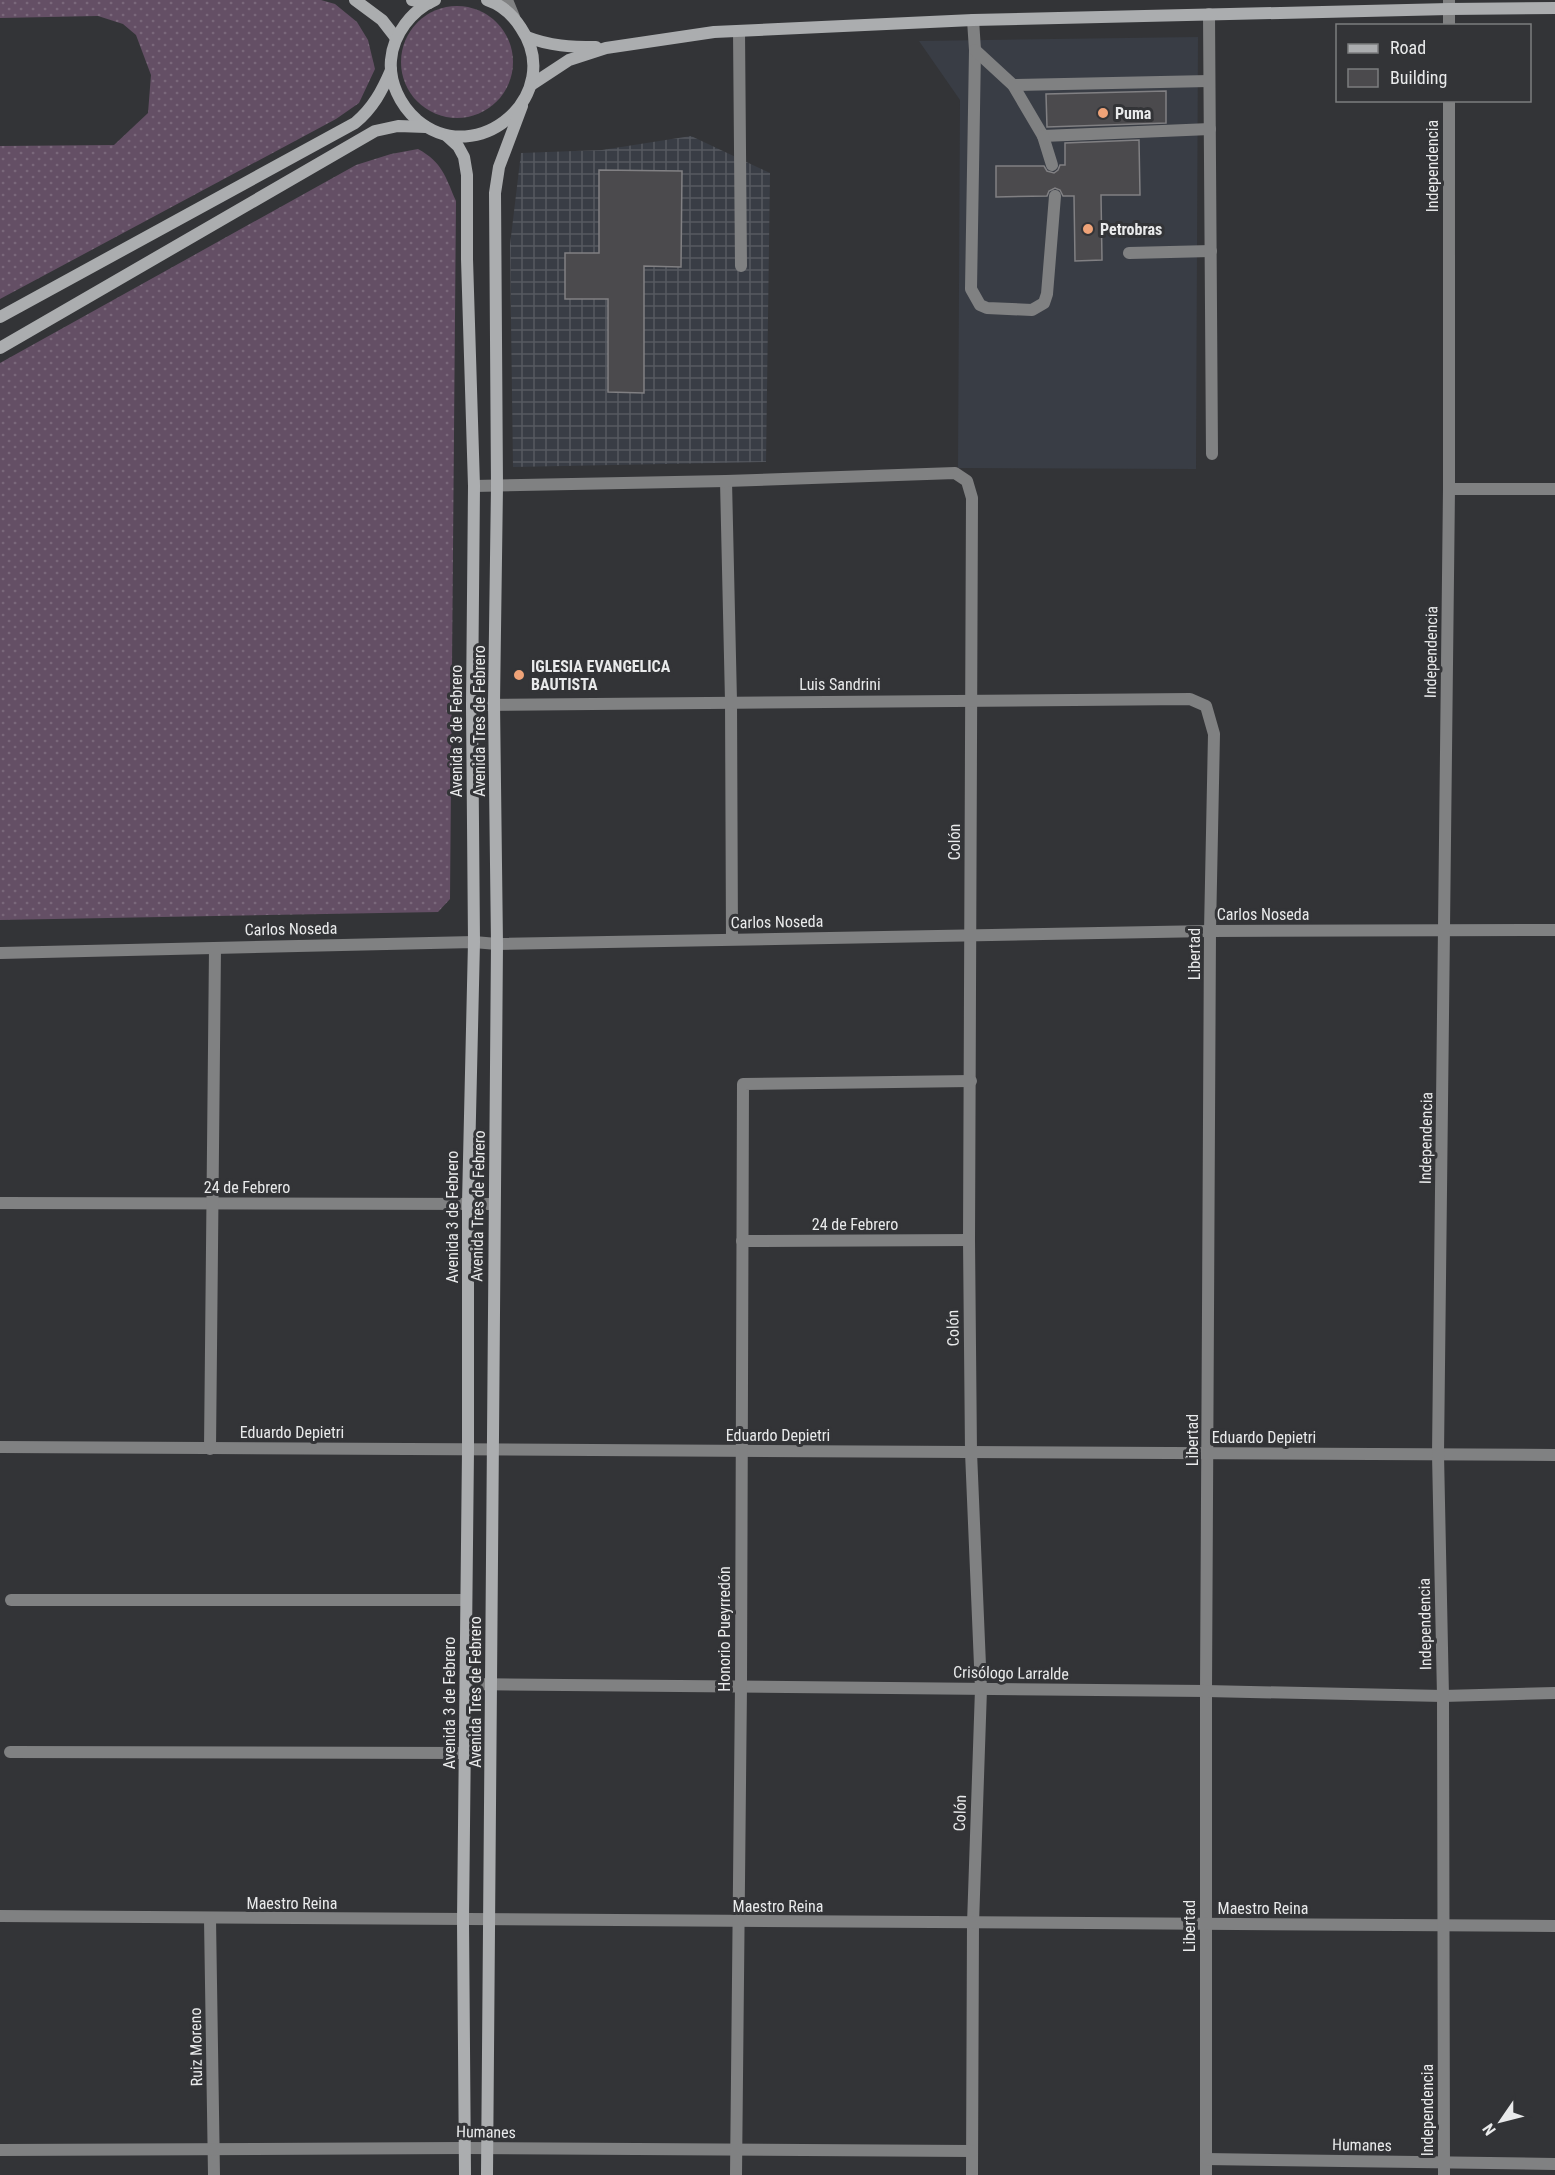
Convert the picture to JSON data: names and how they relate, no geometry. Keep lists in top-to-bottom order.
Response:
{
  "streets": {
    "main road": ["Avenida Tres de Febrero", "Avenida 3 de Febrero"],
    "street": [
      "Independencia",
      "Luis Sandrini",
      "Colón",
      "Carlos Noseda",
      "Libertad",
      "24 de Febrero",
      "Eduardo Depietri",
      "Honorio Pueyrredón",
      "Crisólogo Larralde",
      "Maestro Reina",
      "Ruiz Moreno",
      "Humanes"
    ]
  },
  "crossings": [
    ["Independencia", "Carlos Noseda"],
    ["Independencia", "Eduardo Depietri"],
    ["Independencia", "Crisólogo Larralde"],
    ["Independencia", "Maestro Reina"],
    ["Independencia", "Humanes"],
    ["Luis Sandrini", "Avenida Tres de Febrero"],
    ["Luis Sandrini", "Avenida 3 de Febrero"],
    ["Luis Sandrini", "Colón"],
    ["Luis Sandrini", "Libertad"],
    ["Avenida Tres de Febrero", "Carlos Noseda"],
    ["Avenida Tres de Febrero", "24 de Febrero"],
    ["Avenida Tres de Febrero", "Eduardo Depietri"],
    ["Avenida Tres de Febrero", "Crisólogo Larralde"],
    ["Avenida Tres de Febrero", "Maestro Reina"],
    ["Avenida Tres de Febrero", "Humanes"],
    ["Avenida 3 de Febrero", "Carlos Noseda"],
    ["Avenida 3 de Febrero", "24 de Febrero"],
    ["Avenida 3 de Febrero", "Eduardo Depietri"],
    ["Avenida 3 de Febrero", "Crisólogo Larralde"],
    ["Avenida 3 de Febrero", "Maestro Reina"],
    ["Avenida 3 de Febrero", "Humanes"],
    ["Colón", "Carlos Noseda"],
    ["Colón", "24 de Febrero"],
    ["Colón", "Eduardo Depietri"],
    ["Colón", "Honorio Pueyrredón"],
    ["Colón", "Crisólogo Larralde"],
    ["Colón", "Maestro Reina"],
    ["Colón", "Humanes"],
    ["Carlos Noseda", "Libertad"],
    ["Libertad", "Eduardo Depietri"],
    ["Libertad", "Crisólogo Larralde"],
    ["Libertad", "Maestro Reina"],
    ["Libertad", "Humanes"],
    ["24 de Febrero", "Honorio Pueyrredón"],
    ["Eduardo Depietri", "Honorio Pueyrredón"],
    ["Honorio Pueyrredón", "Crisólogo Larralde"],
    ["Honorio Pueyrredón", "Maestro Reina"],
    ["Honorio Pueyrredón", "Humanes"],
    ["Maestro Reina", "Ruiz Moreno"],
    ["Ruiz Moreno", "Humanes"]
  ],
  "places": ["Puma", "Petrobras", "IGLESIA EVANGELICA BAUTISTA"],
  "legend": ["Road", "Building"],
  "north": "bottom left"
}
